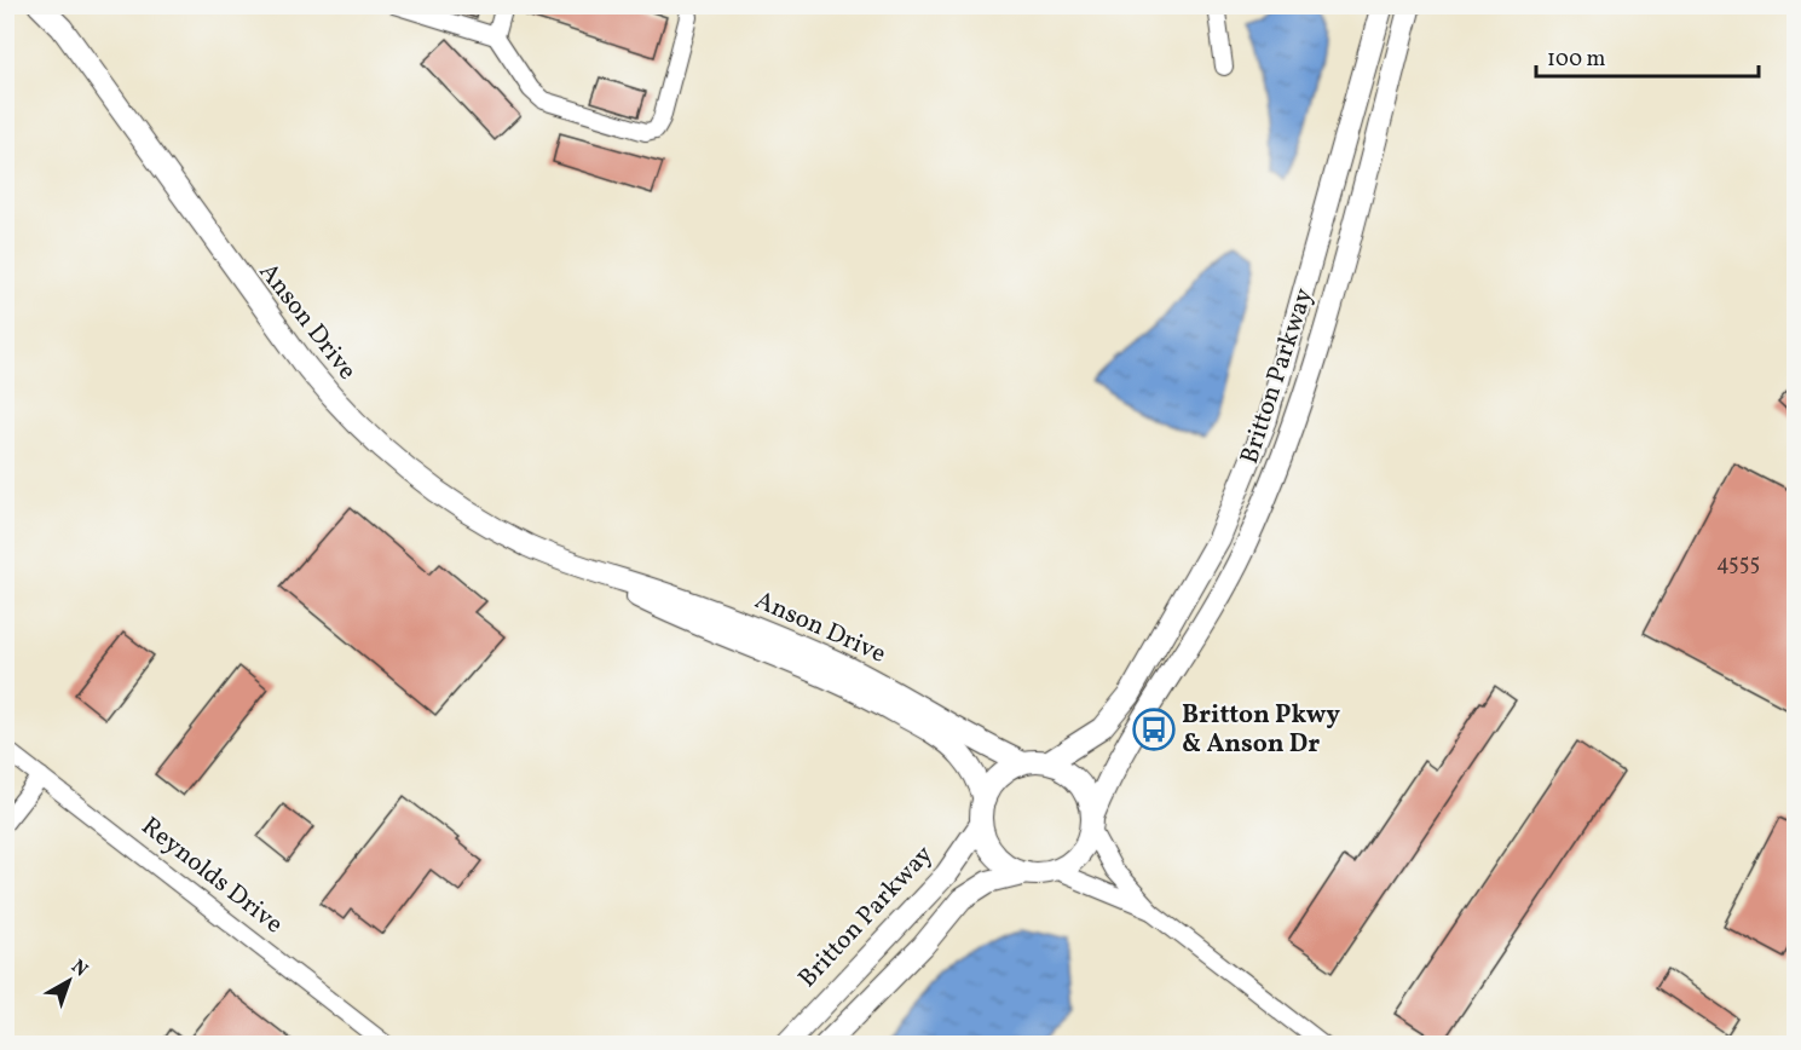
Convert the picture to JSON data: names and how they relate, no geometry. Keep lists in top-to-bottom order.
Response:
{
  "streets": {
    "main road": ["Anson Drive", "Britton Parkway"],
    "street": ["Reynolds Drive"]
  },
  "crossings": [
    ["Anson Drive", "Britton Parkway"]
  ],
  "places": {
    "bus stop": ["Britton Pkwy & Anson Dr"]
  },
  "house_numbers": ["4555"],
  "scale_bar": "100 m",
  "north": "top right"
}
